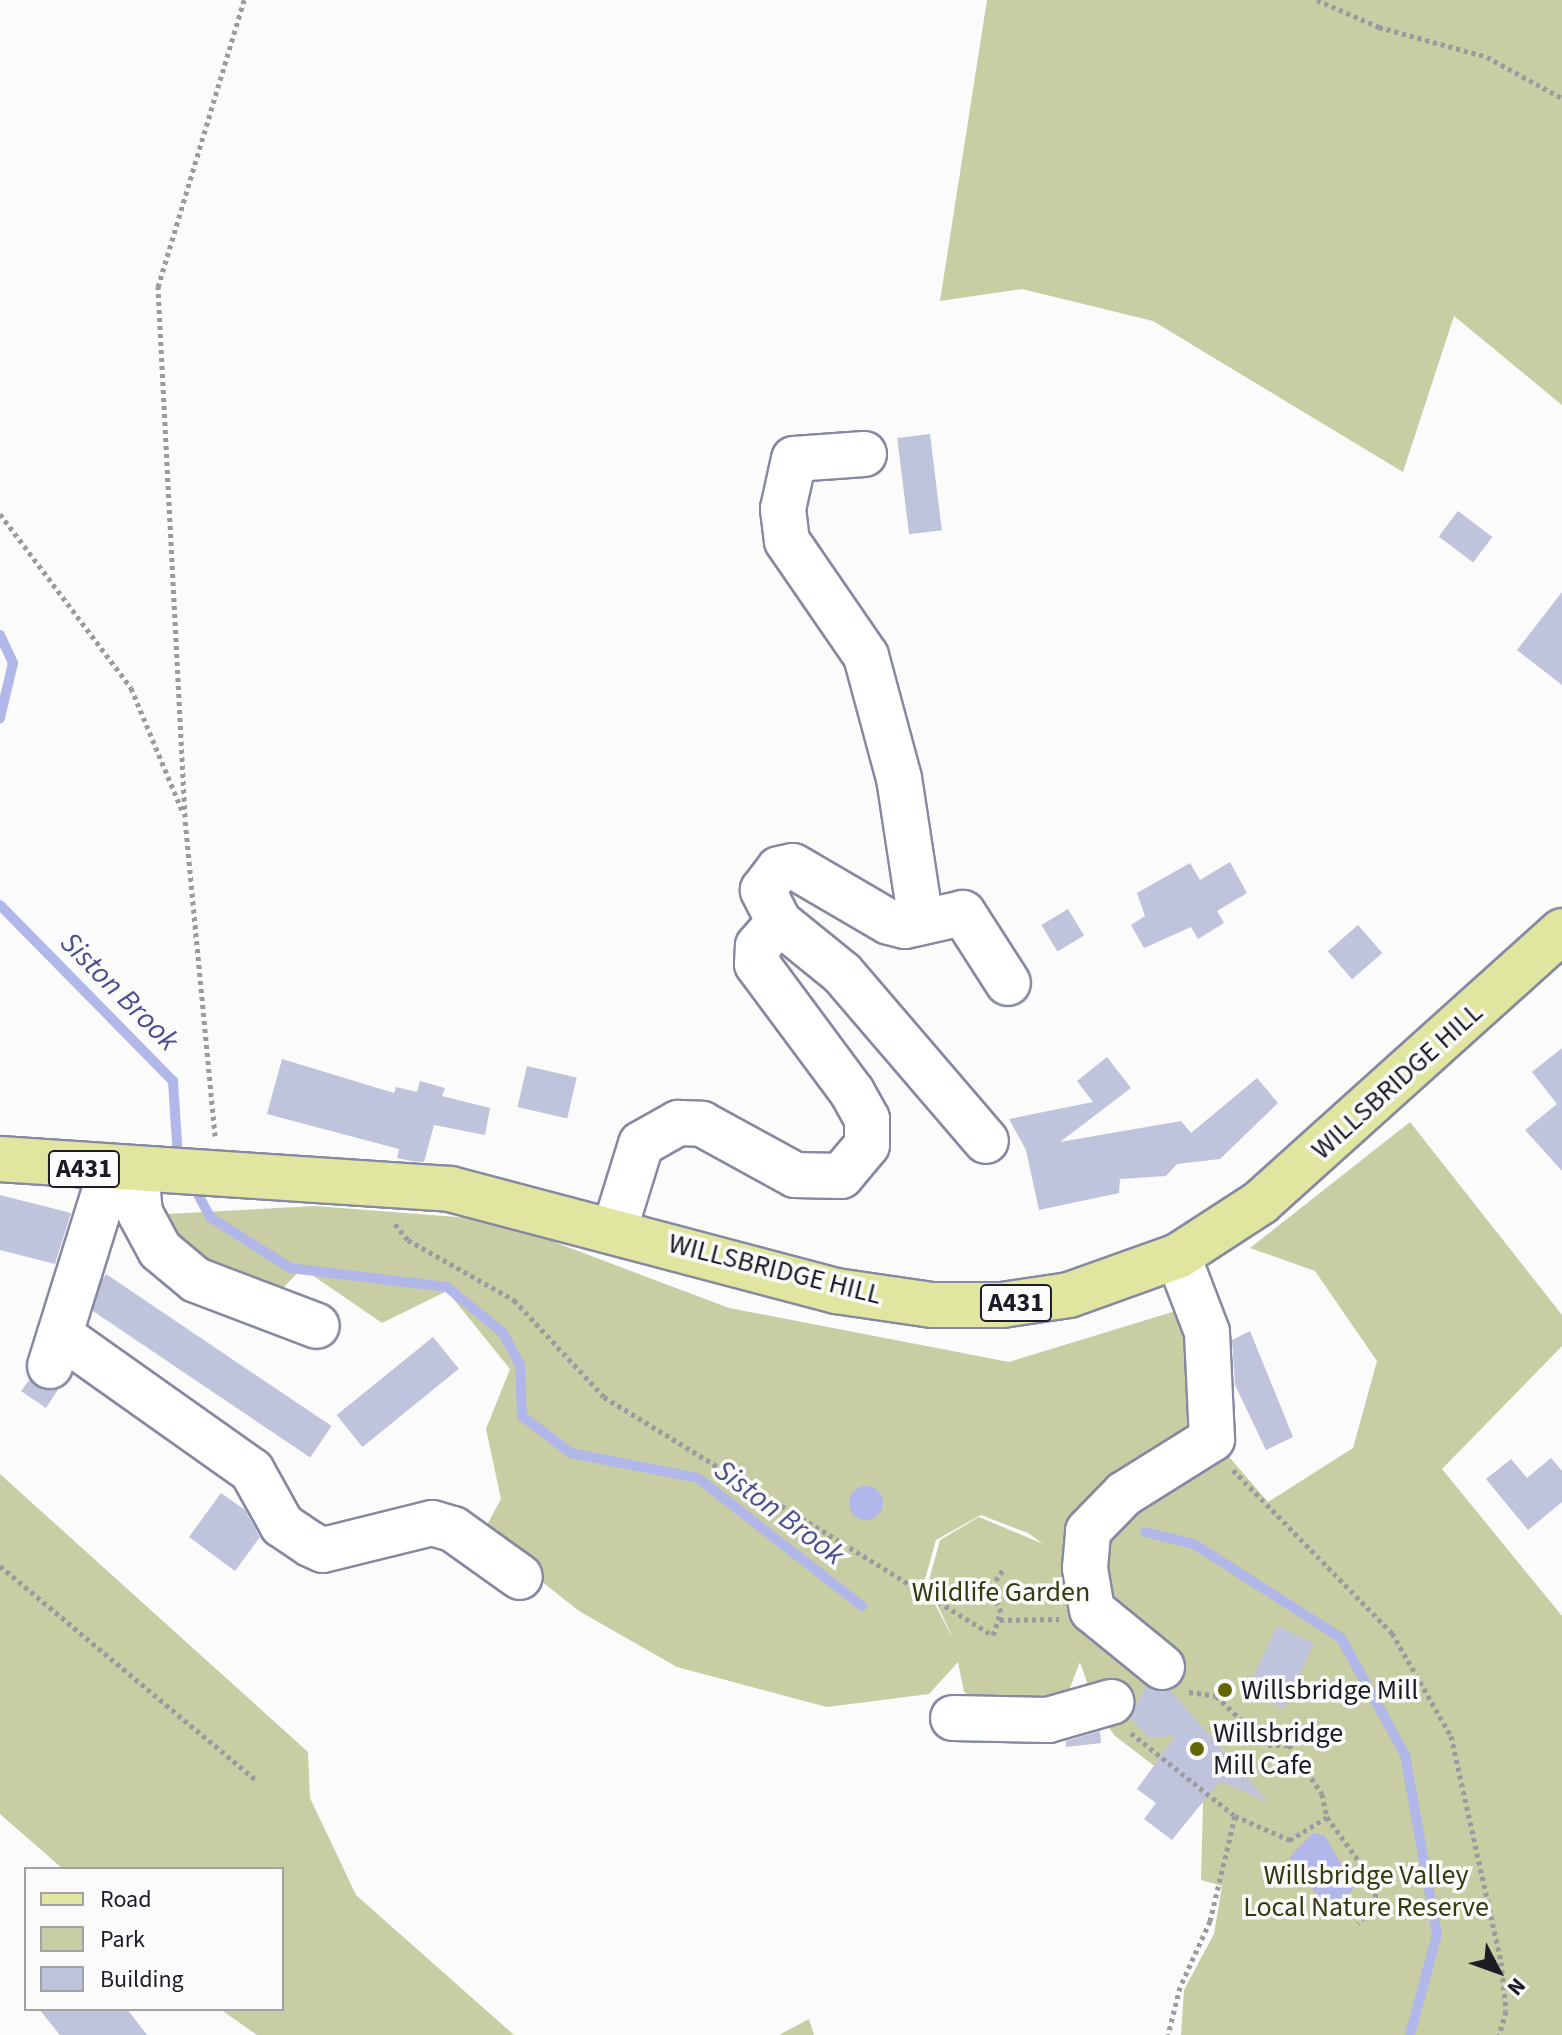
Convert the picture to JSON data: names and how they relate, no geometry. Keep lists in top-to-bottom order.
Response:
{
  "streets": {
    "main road": ["WILLSBRIDGE HILL", "A431"]
  },
  "crossings": [
    ["WILLSBRIDGE HILL", "A431"]
  ],
  "water": ["Siston Brook"],
  "parks": ["Wildlife Garden", "Willsbridge Valley Local Nature Reserve"],
  "places": ["Willsbridge Mill", "Willsbridge Mill Cafe"],
  "legend": ["Road", "Park", "Building"],
  "north": "bottom right"
}
